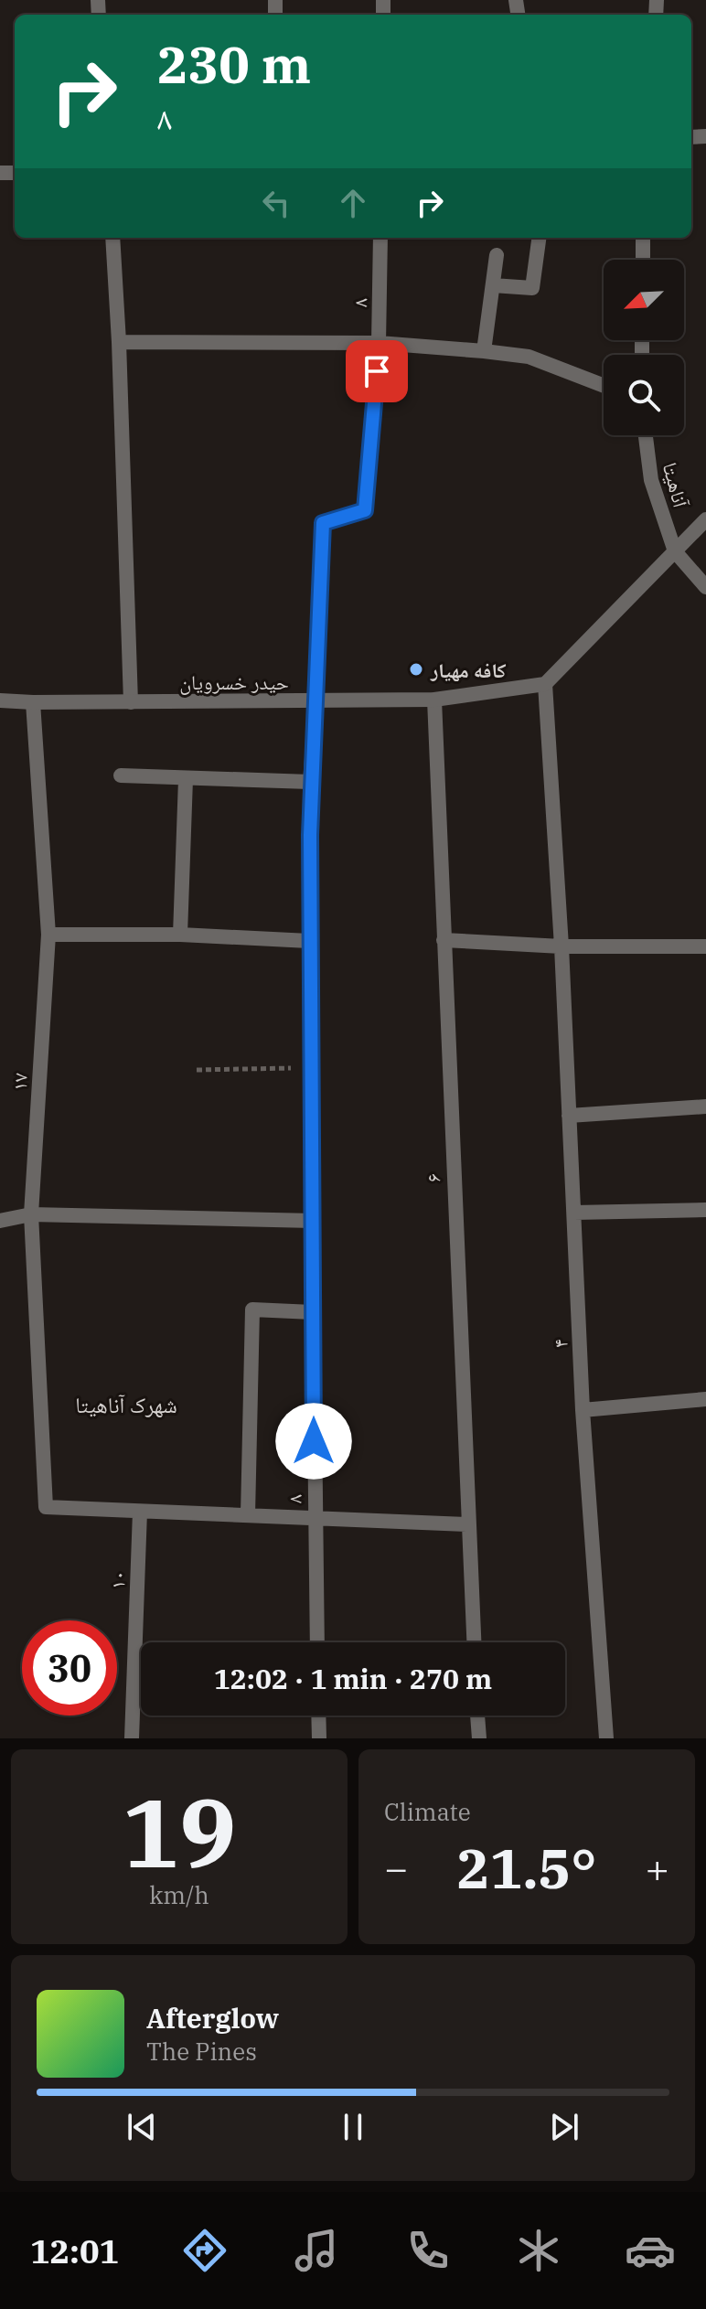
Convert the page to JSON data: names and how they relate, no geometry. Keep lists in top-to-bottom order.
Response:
{
  "streets": {
    "street": [
      "۸",
      "آناهیتا",
      "حیدر خسرویان",
      "۱۷",
      "۶",
      "۴",
      "۱۰"
    ]
  },
  "crossings": [
    ["۸", "حیدر خسرویان"],
    ["حیدر خسرویان", "۱۷"],
    ["حیدر خسرویان", "۶"],
    ["حیدر خسرویان", "۴"],
    ["۱۷", "۱۰"]
  ],
  "districts": ["شهرک آناهیتا"],
  "places": ["کافه مهیار"],
  "north": "bottom left",
  "page": {
    "turn": ["230 m", "۸"],
    "limit": "30",
    "trip": "12:02 · 1 min · 270 m",
    "tile": [
      ["19", "km/h"],
      "Climate"
    ],
    "heat": ["−", "21.5°", "+"],
    "song": ["Afterglow", "The Pines"],
    "tabs": "12:01"
  }
}
